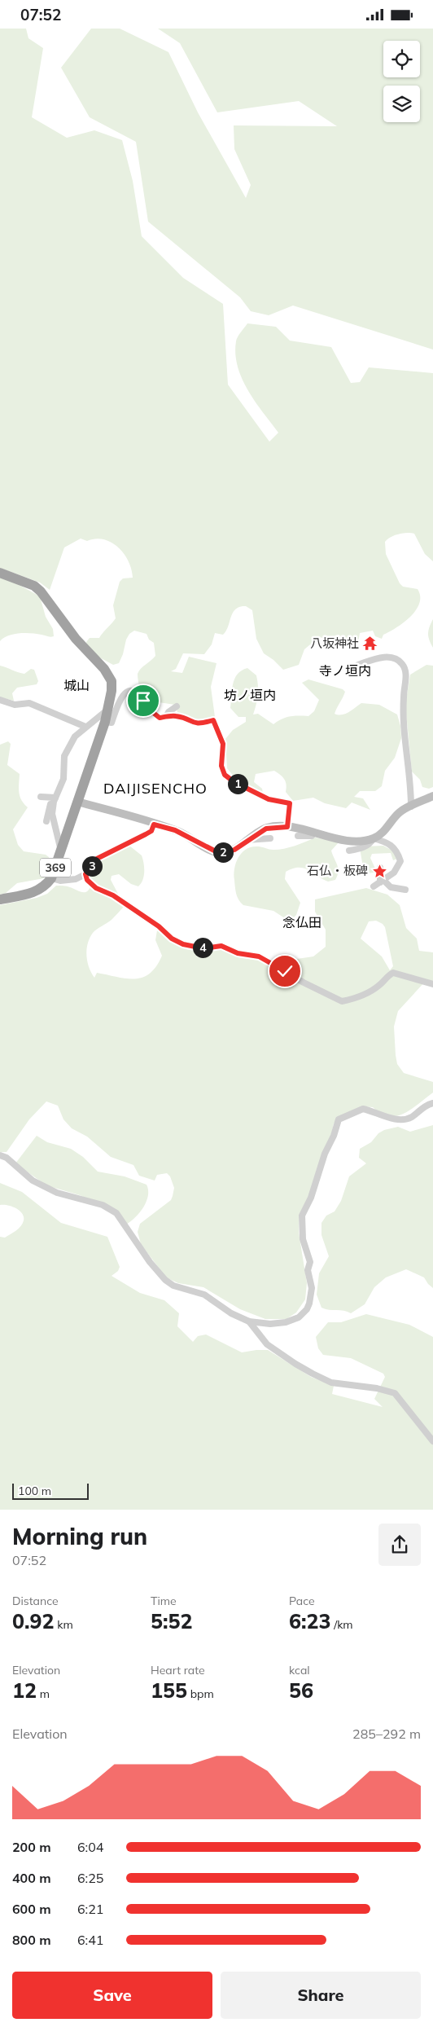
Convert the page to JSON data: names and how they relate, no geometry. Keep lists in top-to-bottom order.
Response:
{
  "streets": {
    "highway": ["369"]
  },
  "districts": [
    "寺ノ垣内",
    "城山",
    "坊ノ垣内",
    "DAIJISENCHO",
    "念仏田"
  ],
  "places": {
    "temple": ["八坂神社"],
    "place": ["石仏・板碑"]
  },
  "scale_bar": "100 m",
  "page": {
    "status": "07:52",
    "pins": [
      "1",
      "2",
      "3",
      "4"
    ],
    "scale": "100 m",
    "heading": ["Morning run", "07:52"],
    "stats": [
      ["Distance", "0.92 km"],
      ["Time", "5:52"],
      ["Pace", "6:23 /km"],
      ["Elevation", "12 m"],
      ["Heart rate", "155 bpm"],
      ["kcal", "56"]
    ],
    "chart": ["Elevation", "285–292 m"],
    "list": [
      {
        "name": "200 m",
        "note": "6:04"
      },
      {
        "name": "400 m",
        "note": "6:25"
      },
      {
        "name": "600 m",
        "note": "6:21"
      },
      {
        "name": "800 m",
        "note": "6:41"
      }
    ],
    "buttons": ["Save", "Share"]
  }
}
